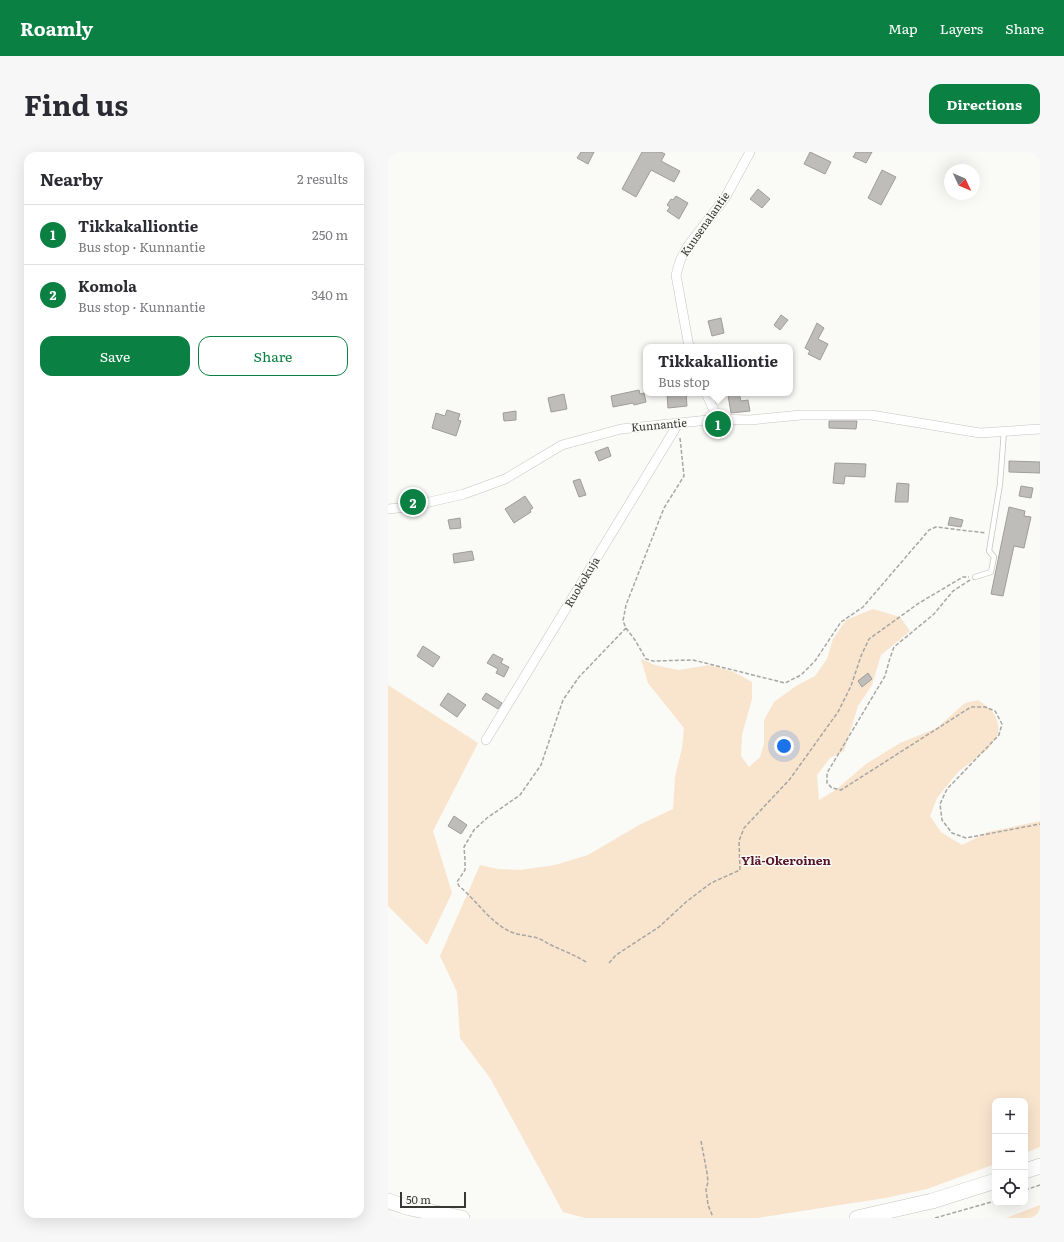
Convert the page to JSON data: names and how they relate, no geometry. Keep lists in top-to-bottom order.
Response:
{
  "streets": {
    "street": ["Kuusenalantie", "Kunnantie", "Ruokokuja"]
  },
  "crossings": [
    ["Kunnantie", "Ruokokuja"]
  ],
  "districts": ["Ylä-Okeroinen"],
  "scale_bar": "50 m",
  "north": "bottom right",
  "page": {
    "header": "Roamly",
    "nav": ["Map", "Layers", "Share"],
    "title": "Find us",
    "buttons": [
      "Directions",
      ["Save", "Share"]
    ],
    "heading": ["Nearby", "2 results"],
    "list": [
      {
        "mark": "1",
        "name": "Tikkakalliontie",
        "note": "Bus stop · Kunnantie",
        "value": "250 m"
      },
      {
        "mark": "2",
        "name": "Komola",
        "note": "Bus stop · Kunnantie",
        "value": "340 m"
      }
    ],
    "popup": ["Tikkakalliontie", "Bus stop"],
    "pins": ["1", "2"],
    "map_buttons": ["+", "−"],
    "scale": "50 m"
  }
}
